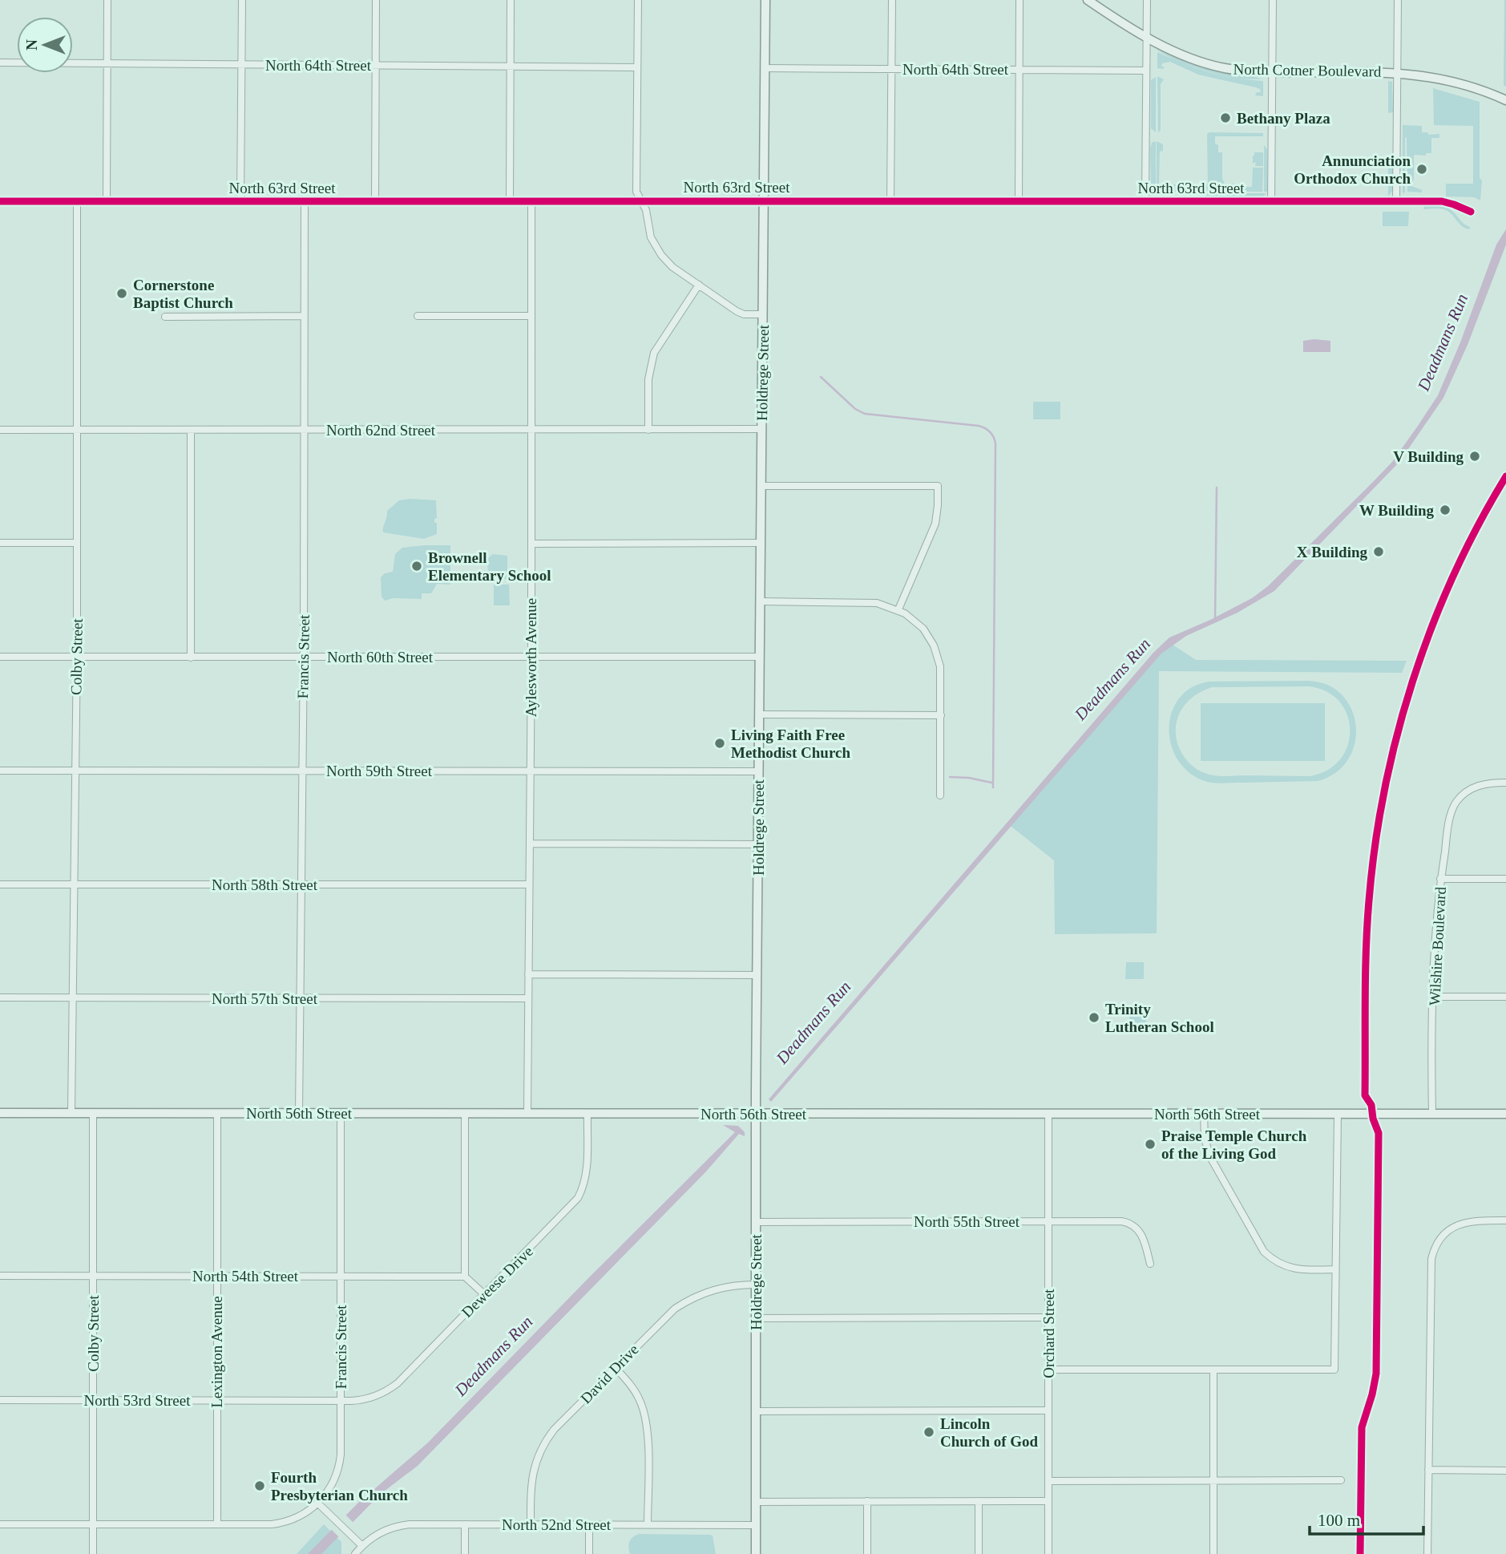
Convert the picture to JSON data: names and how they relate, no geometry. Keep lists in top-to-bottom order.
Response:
{
  "streets": {
    "main road": ["North Cotner Boulevard", "Holdrege Street", "North 56th Street"],
    "street": [
      "North 64th Street",
      "North 63rd Street",
      "North 62nd Street",
      "Colby Street",
      "Francis Street",
      "North 60th Street",
      "Aylesworth Avenue",
      "North 59th Street",
      "North 58th Street",
      "Wilshire Boulevard",
      "North 57th Street",
      "North 55th Street",
      "North 54th Street",
      "Deweese Drive",
      "Orchard Street",
      "Lexington Avenue",
      "David Drive",
      "North 53rd Street",
      "North 52nd Street"
    ]
  },
  "crossings": [
    ["North 64th Street", "Holdrege Street"],
    ["North 63rd Street", "Holdrege Street"],
    ["North 63rd Street", "Colby Street"],
    ["North 63rd Street", "Francis Street"],
    ["North 63rd Street", "Aylesworth Avenue"],
    ["Holdrege Street", "North 62nd Street"],
    ["Holdrege Street", "North 60th Street"],
    ["Holdrege Street", "North 59th Street"],
    ["Holdrege Street", "North 56th Street"],
    ["Holdrege Street", "North 55th Street"],
    ["Holdrege Street", "David Drive"],
    ["Holdrege Street", "North 52nd Street"],
    ["North 62nd Street", "Colby Street"],
    ["North 62nd Street", "Francis Street"],
    ["North 62nd Street", "Aylesworth Avenue"],
    ["Colby Street", "North 60th Street"],
    ["Colby Street", "North 59th Street"],
    ["Colby Street", "North 58th Street"],
    ["Colby Street", "North 57th Street"],
    ["Colby Street", "North 56th Street"],
    ["Colby Street", "North 54th Street"],
    ["Colby Street", "North 53rd Street"],
    ["Francis Street", "North 60th Street"],
    ["Francis Street", "North 59th Street"],
    ["Francis Street", "North 58th Street"],
    ["Francis Street", "North 57th Street"],
    ["Francis Street", "North 56th Street"],
    ["Francis Street", "North 54th Street"],
    ["Francis Street", "Deweese Drive"],
    ["Francis Street", "North 53rd Street"],
    ["North 60th Street", "Aylesworth Avenue"],
    ["Aylesworth Avenue", "North 59th Street"],
    ["Aylesworth Avenue", "North 58th Street"],
    ["Aylesworth Avenue", "North 57th Street"],
    ["Aylesworth Avenue", "North 56th Street"],
    ["Wilshire Boulevard", "North 56th Street"],
    ["North 56th Street", "Deweese Drive"],
    ["North 56th Street", "Orchard Street"],
    ["North 56th Street", "Lexington Avenue"],
    ["North 55th Street", "Orchard Street"],
    ["North 54th Street", "Lexington Avenue"],
    ["Deweese Drive", "North 53rd Street"],
    ["Lexington Avenue", "North 53rd Street"],
    ["David Drive", "North 52nd Street"]
  ],
  "water": ["Deadmans Run"],
  "places": [
    "Bethany Plaza",
    "Annunciation Orthodox Church",
    "Cornerstone Baptist Church",
    "V Building",
    "W Building",
    "X Building",
    "Brownell Elementary School",
    "Living Faith Free Methodist Church",
    "Trinity Lutheran School",
    "Praise Temple Church of the Living God",
    "Lincoln Church of God",
    "Fourth Presbyterian Church"
  ],
  "scale_bar": "100 m",
  "north": "left"
}
